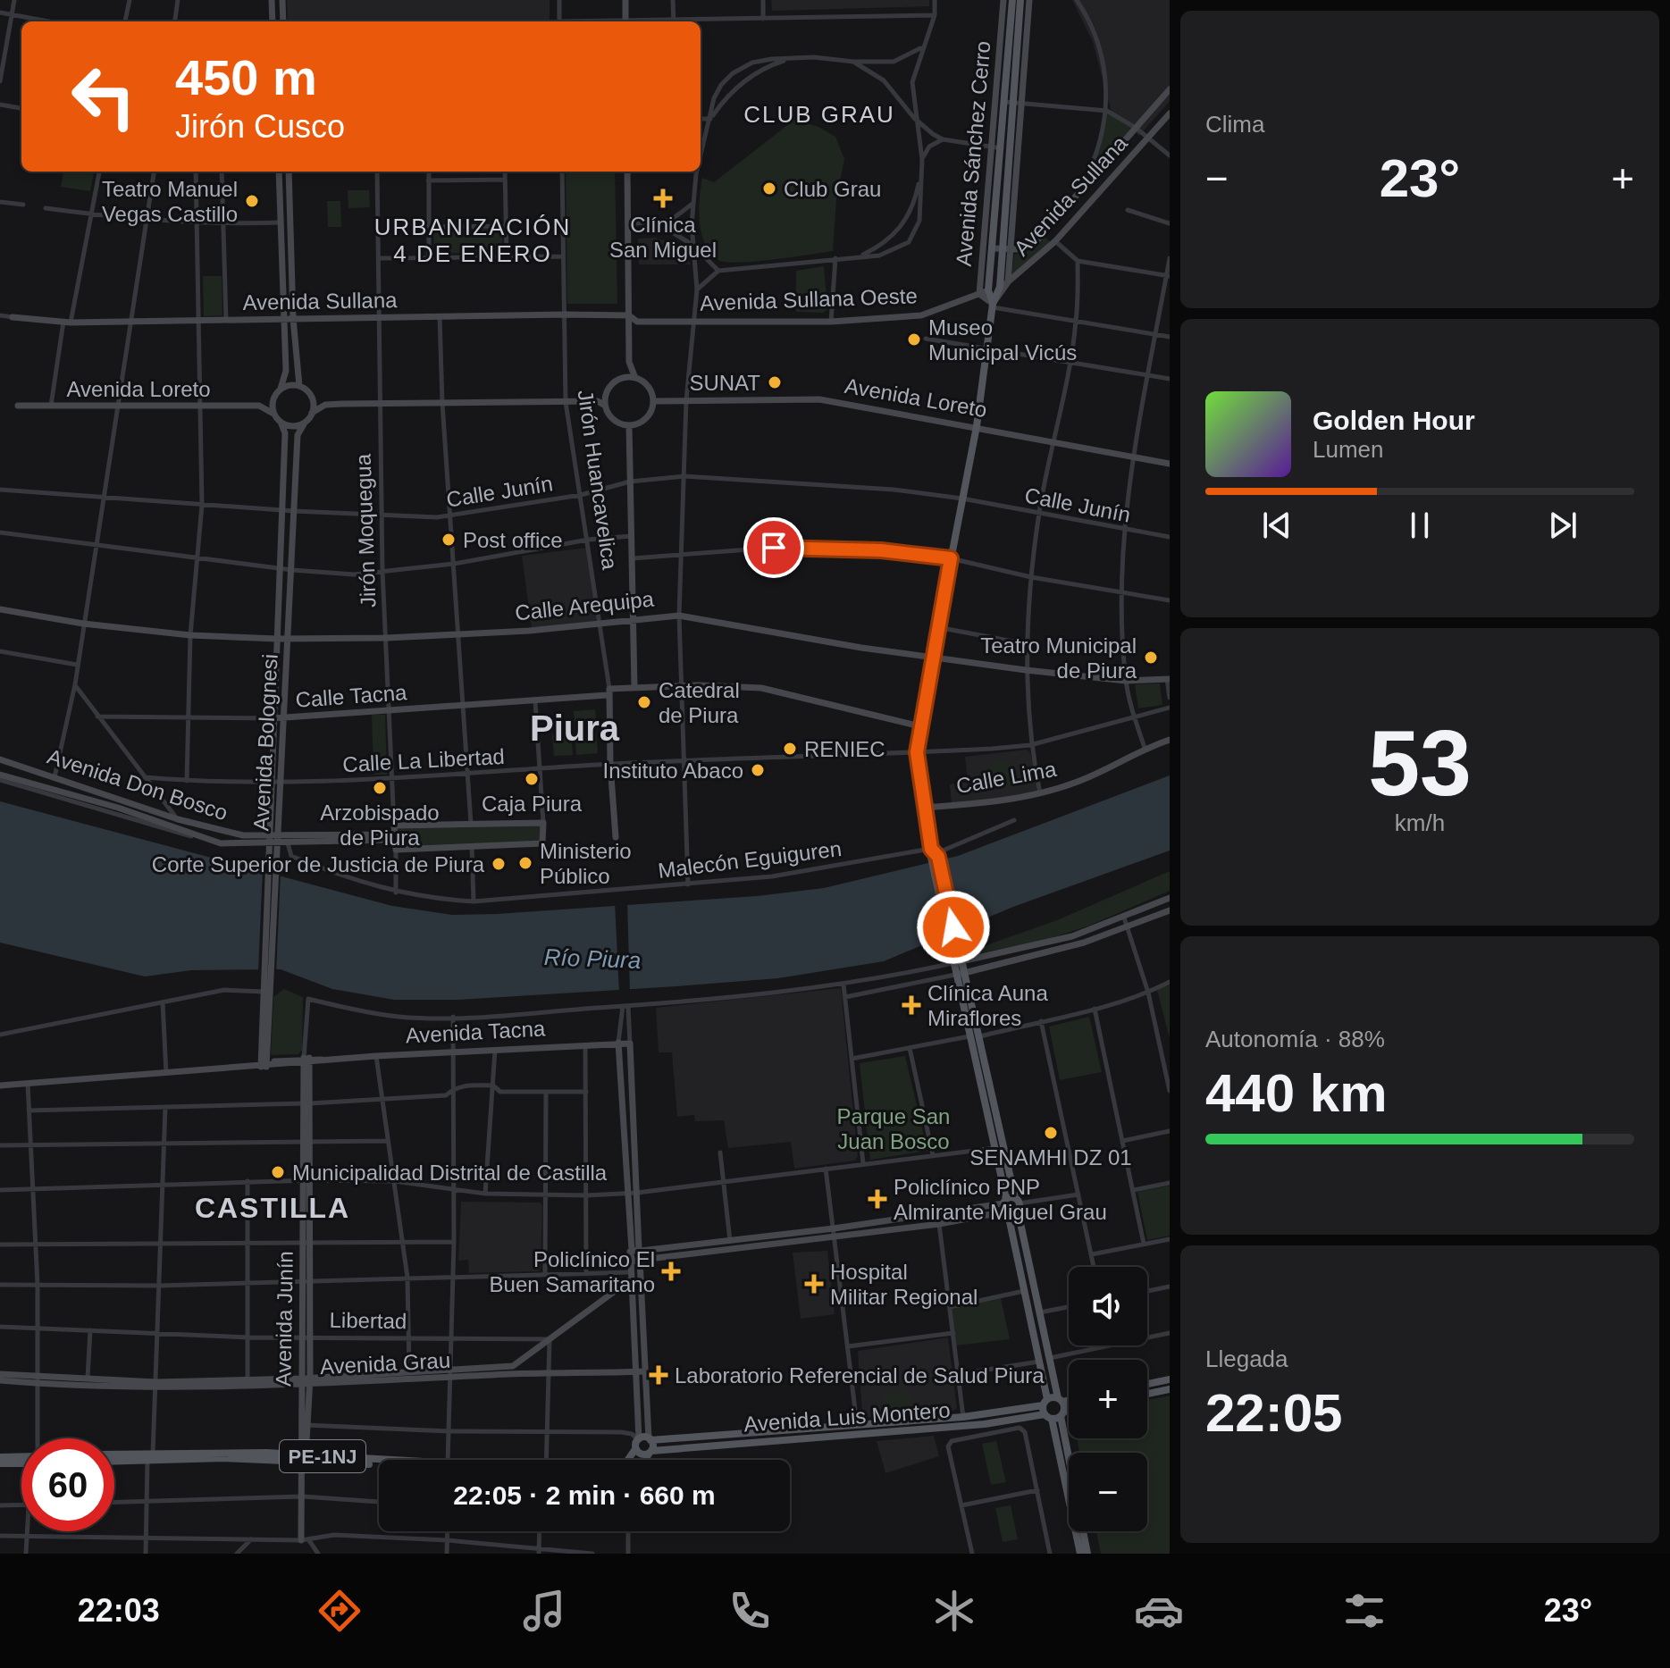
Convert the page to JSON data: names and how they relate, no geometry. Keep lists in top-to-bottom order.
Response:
{
  "streets": {
    "main road": [
      "Avenida Sánchez Cerro",
      "Avenida Sullana",
      "Avenida Sullana Oeste",
      "Avenida Loreto",
      "Jirón Huancavelica",
      "Jirón Moquegua",
      "Calle Arequipa",
      "Calle Tacna",
      "Avenida Bolognesi",
      "Calle Lima",
      "Avenida Don Bosco",
      "Avenida Tacna",
      "Avenida Junín",
      "Avenida Grau",
      "Avenida Luis Montero",
      "PE-1NJ"
    ],
    "street": [
      "Calle Junín",
      "Calle La Libertad",
      "Malecón Eguiguren",
      "Libertad"
    ]
  },
  "crossings": [
    ["Avenida Sánchez Cerro", "Avenida Sullana"],
    ["Avenida Sánchez Cerro", "Avenida Sullana Oeste"],
    ["Avenida Sánchez Cerro", "Avenida Loreto"],
    ["Avenida Sánchez Cerro", "Calle Junín"],
    ["Avenida Sánchez Cerro", "Calle Arequipa"],
    ["Avenida Sánchez Cerro", "Calle Tacna"],
    ["Avenida Sánchez Cerro", "Calle La Libertad"],
    ["Avenida Sánchez Cerro", "Calle Lima"],
    ["Avenida Sánchez Cerro", "Malecón Eguiguren"],
    ["Avenida Sullana", "Avenida Sullana Oeste"],
    ["Avenida Sullana", "Jirón Huancavelica"],
    ["Avenida Sullana", "Jirón Moquegua"],
    ["Avenida Loreto", "Avenida Bolognesi"],
    ["Jirón Huancavelica", "Calle Junín"],
    ["Jirón Huancavelica", "Calle Arequipa"],
    ["Jirón Huancavelica", "Calle Tacna"],
    ["Jirón Huancavelica", "Calle La Libertad"],
    ["Calle Junín", "Jirón Moquegua"],
    ["Calle Junín", "Avenida Bolognesi"],
    ["Jirón Moquegua", "Calle Arequipa"],
    ["Jirón Moquegua", "Calle Tacna"],
    ["Jirón Moquegua", "Calle La Libertad"],
    ["Jirón Moquegua", "Avenida Don Bosco"],
    ["Jirón Moquegua", "Malecón Eguiguren"],
    ["Calle Arequipa", "Avenida Bolognesi"],
    ["Calle Tacna", "Avenida Bolognesi"],
    ["Avenida Bolognesi", "Calle La Libertad"],
    ["Avenida Bolognesi", "Avenida Don Bosco"],
    ["Avenida Bolognesi", "Avenida Tacna"],
    ["Avenida Don Bosco", "Malecón Eguiguren"],
    ["Avenida Tacna", "Avenida Junín"],
    ["Avenida Junín", "Libertad"],
    ["Avenida Junín", "Avenida Grau"],
    ["Avenida Junín", "PE-1NJ"],
    ["Libertad", "Avenida Grau"]
  ],
  "districts": [
    "CLUB GRAU",
    "URBANIZACIÓN 4 DE ENERO",
    "Piura",
    "CASTILLA"
  ],
  "water": ["Río Piura"],
  "parks": ["Parque San Juan Bosco"],
  "places": {
    "other": [
      "Club Grau",
      "Teatro Manuel Vegas Castillo",
      "Museo Municipal Vicús",
      "SUNAT",
      "Post office",
      "Teatro Municipal de Piura",
      "Catedral de Piura",
      "RENIEC",
      "Instituto Abaco",
      "Caja Piura",
      "Arzobispado de Piura",
      "Ministerio Público",
      "Corte Superior de Justicia de Piura",
      "SENAMHI DZ 01",
      "Municipalidad Distrital de Castilla"
    ],
    "health": [
      "Clínica San Miguel",
      "Clínica Auna Miraflores",
      "Policlínico PNP Almirante Miguel Grau",
      "Policlínico El Buen Samaritano",
      "Hospital Militar Regional",
      "Laboratorio Referencial de Salud Piura"
    ]
  },
  "page": {
    "tile": [
      "Clima",
      ["53", "km/h"],
      ["Autonomía · 88%", "440 km"],
      ["Llegada", "22:05"]
    ],
    "turn": ["450 m", "Jirón Cusco"],
    "heat": ["−", "23°", "+"],
    "song": ["Golden Hour", "Lumen"],
    "map_buttons": ["+", "−"],
    "limit": "60",
    "trip": "22:05 · 2 min · 660 m",
    "tabs": ["22:03", "23°"]
  }
}
